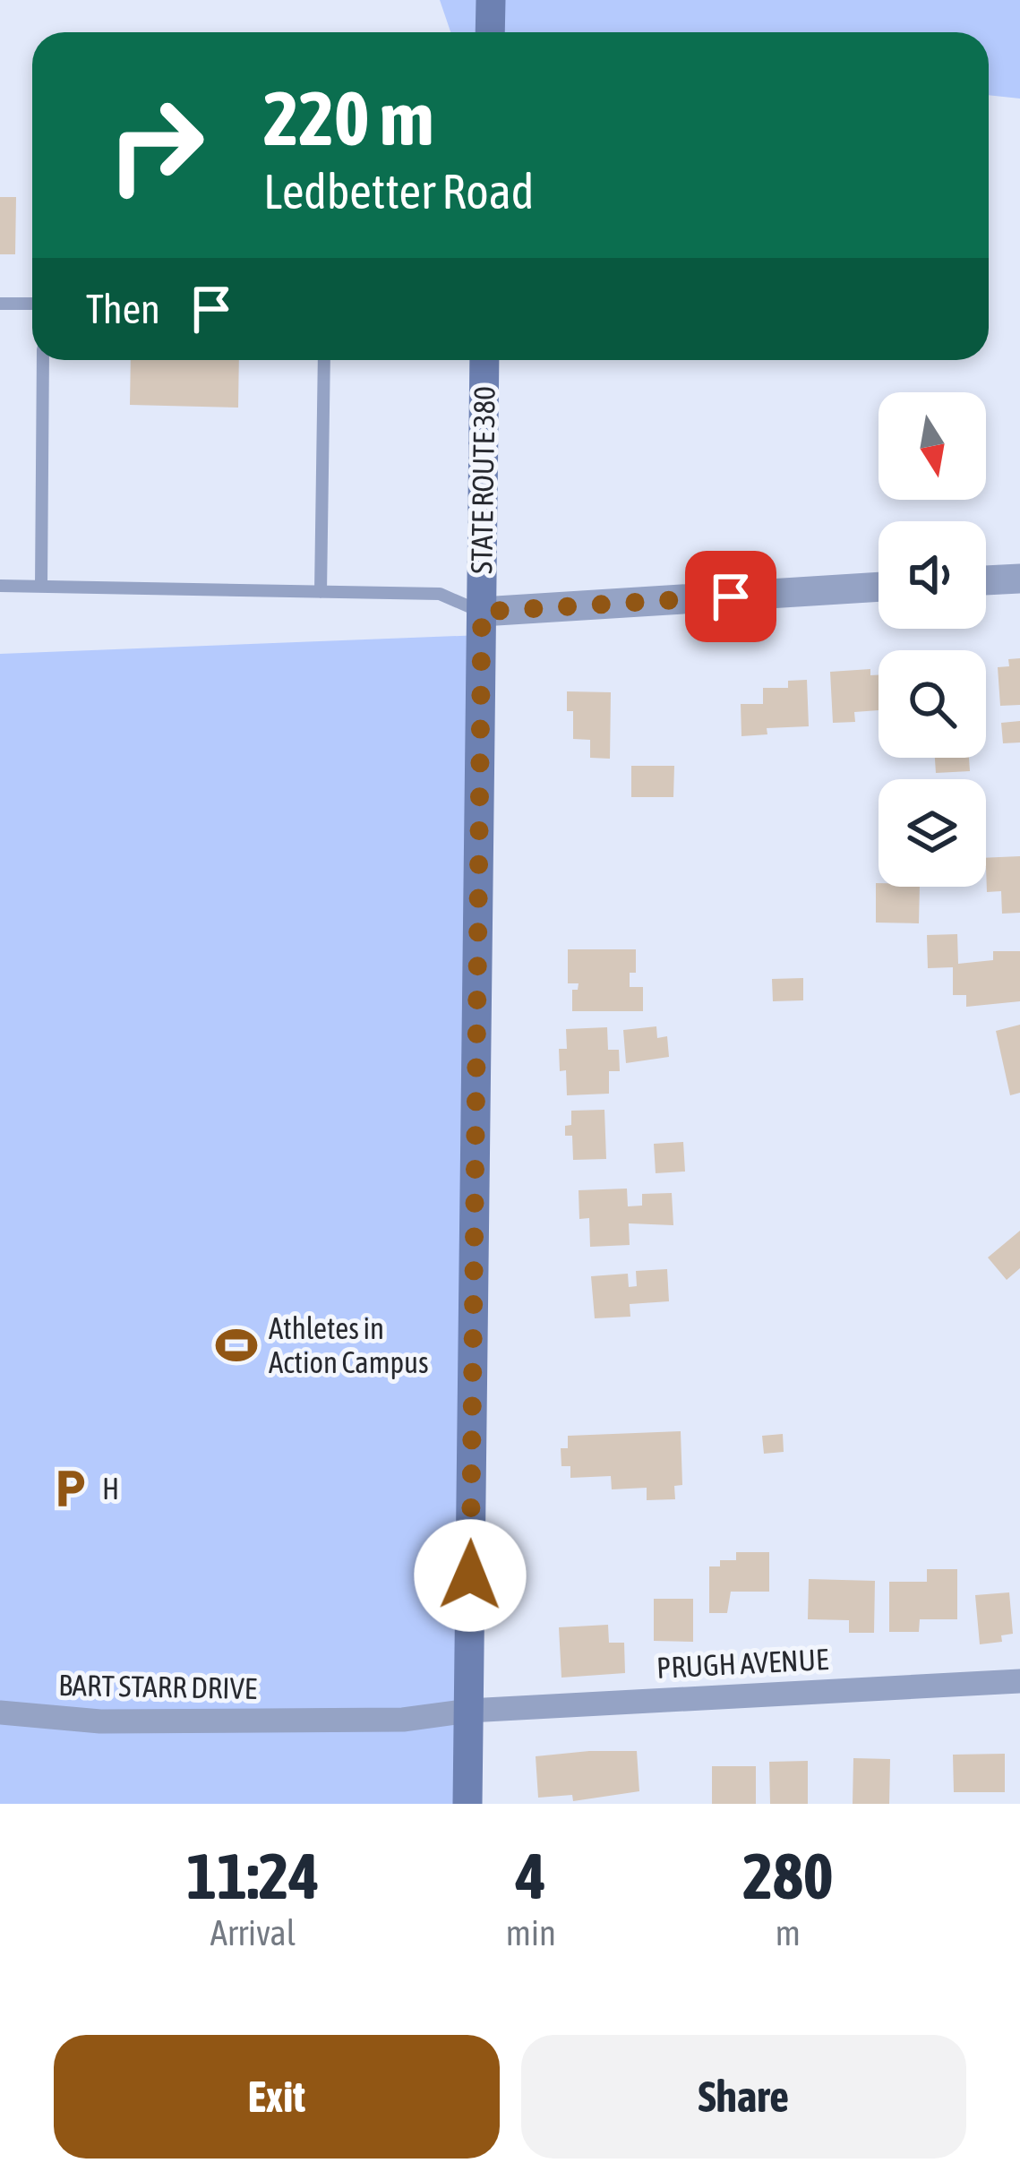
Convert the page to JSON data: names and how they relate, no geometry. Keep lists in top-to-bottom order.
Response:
{
  "streets": {
    "main road": ["STATE ROUTE 380"],
    "street": ["PRUGH AVENUE", "BART STARR DRIVE"]
  },
  "crossings": [
    ["STATE ROUTE 380", "PRUGH AVENUE"],
    ["PRUGH AVENUE", "BART STARR DRIVE"]
  ],
  "places": {
    "sports": ["Athletes in Action Campus"],
    "parking": ["H"]
  },
  "north": "bottom",
  "page": {
    "turn": ["220 m", "Ledbetter Road"],
    "then": "Then",
    "eta": [
      "11:24",
      "Arrival",
      "4",
      "min",
      "280",
      "m"
    ],
    "buttons": ["Exit", "Share"]
  }
}
